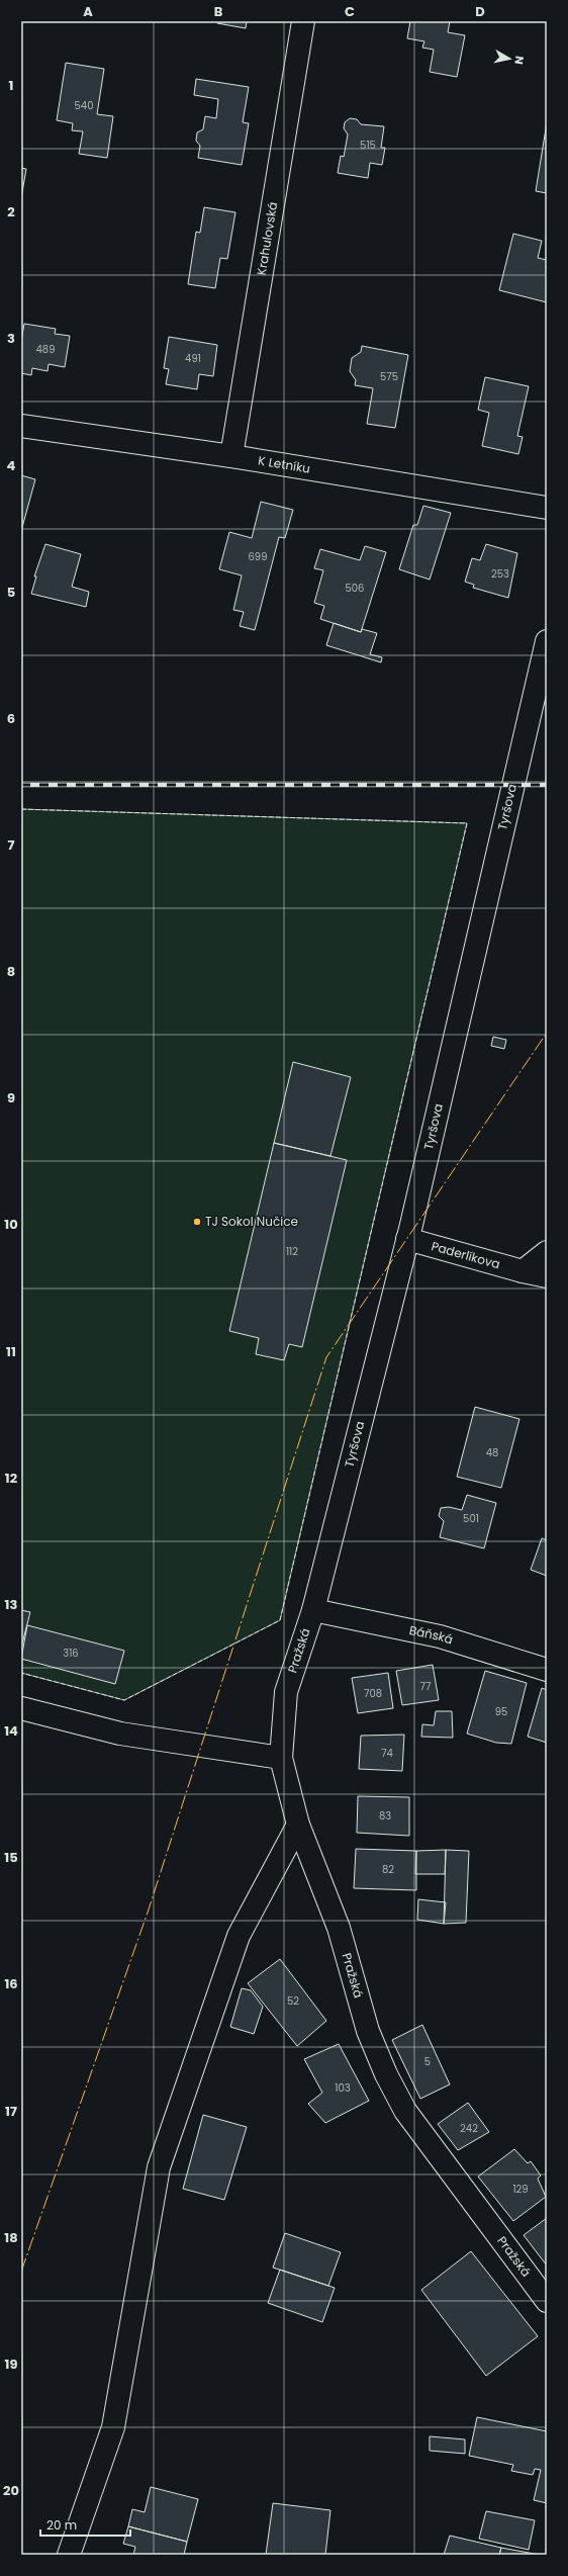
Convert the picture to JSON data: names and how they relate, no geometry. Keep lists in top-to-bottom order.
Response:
{
  "streets": {
    "street": [
      "Krahulovská",
      "K Letníku",
      "Tyršova",
      "Paderlíkova",
      "Báňská",
      "Pražská"
    ]
  },
  "crossings": [
    ["Krahulovská", "K Letníku"],
    ["Tyršova", "Paderlíkova"],
    ["Tyršova", "Báňská"],
    ["Tyršova", "Pražská"],
    ["Báňská", "Pražská"]
  ],
  "places": ["TJ Sokol Nučice"],
  "house_numbers": [
    "540",
    "515",
    "489",
    "491",
    "575",
    "699",
    "253",
    "506",
    "112",
    "48",
    "501",
    "316",
    "77",
    "708",
    "95",
    "74",
    "83",
    "82",
    "52",
    "5",
    "103",
    "242",
    "129"
  ],
  "scale_bar": "20 m",
  "north": "right",
  "grid": {
    "columns": [
      "A",
      "B",
      "C",
      "D"
    ],
    "rows": [
      "1",
      "2",
      "3",
      "4",
      "5",
      "6",
      "7",
      "8",
      "9",
      "10",
      "11",
      "12",
      "13",
      "14",
      "15",
      "16",
      "17",
      "18",
      "19",
      "20"
    ]
  }
}
